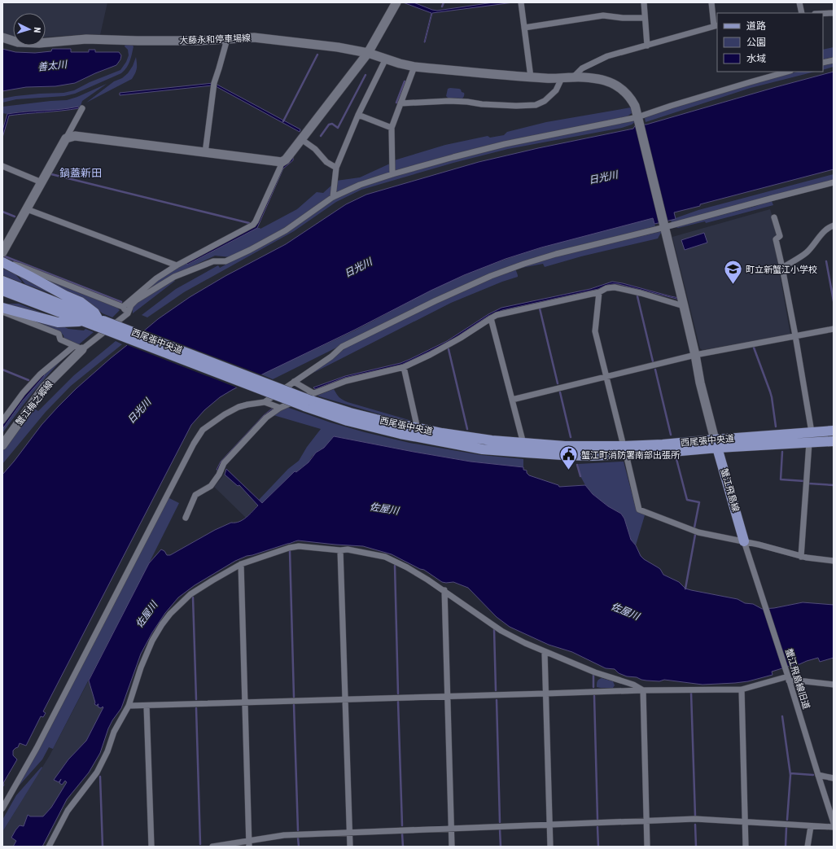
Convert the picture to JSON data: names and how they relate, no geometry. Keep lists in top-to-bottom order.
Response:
{
  "streets": {
    "main road": ["西尾張中央道", "蟹江飛島線"],
    "street": ["大藤永和停車場線", "蟹江梅之郷線", "蟹江飛島線旧道"]
  },
  "crossings": [
    ["大藤永和停車場線", "西尾張中央道"],
    ["大藤永和停車場線", "蟹江飛島線"],
    ["西尾張中央道", "蟹江飛島線"],
    ["蟹江飛島線", "蟹江飛島線旧道"]
  ],
  "districts": ["鍋蓋新田"],
  "water": ["善太川", "日光川", "佐屋川"],
  "places": {
    "school or university": ["町立新蟹江小学校"],
    "public building": ["蟹江町消防署南部出張所"]
  },
  "legend": ["道路", "公園", "水域"],
  "north": "right"
}
